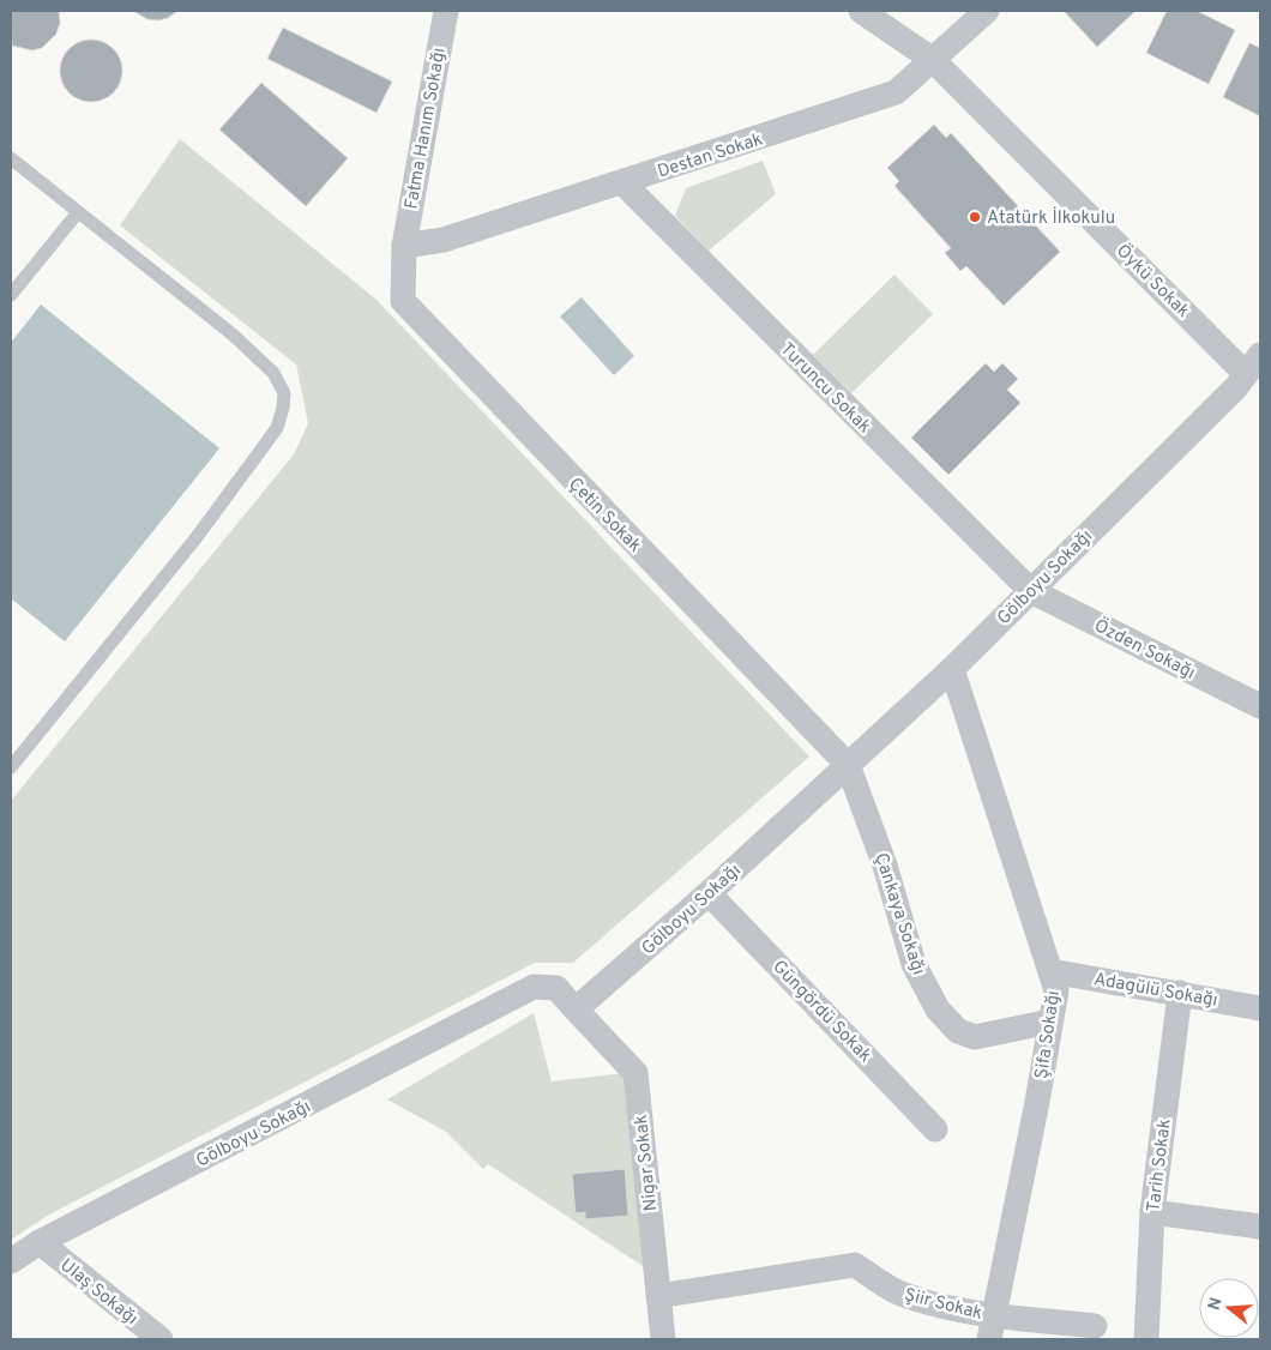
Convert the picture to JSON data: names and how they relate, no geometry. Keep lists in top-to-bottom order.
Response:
{
  "streets": {
    "street": [
      "Fatma Hanım Sokağı",
      "Destan Sokak",
      "Öykü Sokak",
      "Turuncu Sokak",
      "Çetin Sokak",
      "Gölboyu Sokağı",
      "Özden Sokağı",
      "Çankaya Sokağı",
      "Adagülü Sokağı",
      "Güngördü Sokak",
      "Şifa Sokağı",
      "Nigar Sokak",
      "Tarih Sokak",
      "Ulaş Sokağı",
      "Şiir Sokak"
    ]
  },
  "crossings": [
    ["Fatma Hanım Sokağı", "Destan Sokak"],
    ["Fatma Hanım Sokağı", "Çetin Sokak"],
    ["Destan Sokak", "Öykü Sokak"],
    ["Destan Sokak", "Turuncu Sokak"],
    ["Destan Sokak", "Çetin Sokak"],
    ["Öykü Sokak", "Gölboyu Sokağı"],
    ["Turuncu Sokak", "Gölboyu Sokağı"],
    ["Turuncu Sokak", "Özden Sokağı"],
    ["Çetin Sokak", "Gölboyu Sokağı"],
    ["Çetin Sokak", "Çankaya Sokağı"],
    ["Gölboyu Sokağı", "Özden Sokağı"],
    ["Gölboyu Sokağı", "Çankaya Sokağı"],
    ["Gölboyu Sokağı", "Güngördü Sokak"],
    ["Gölboyu Sokağı", "Şifa Sokağı"],
    ["Gölboyu Sokağı", "Nigar Sokak"],
    ["Gölboyu Sokağı", "Ulaş Sokağı"],
    ["Çankaya Sokağı", "Şifa Sokağı"],
    ["Adagülü Sokağı", "Şifa Sokağı"],
    ["Adagülü Sokağı", "Tarih Sokak"],
    ["Şifa Sokağı", "Şiir Sokak"],
    ["Nigar Sokak", "Şiir Sokak"]
  ],
  "places": ["Atatürk İlkokulu"],
  "north": "left"
}
